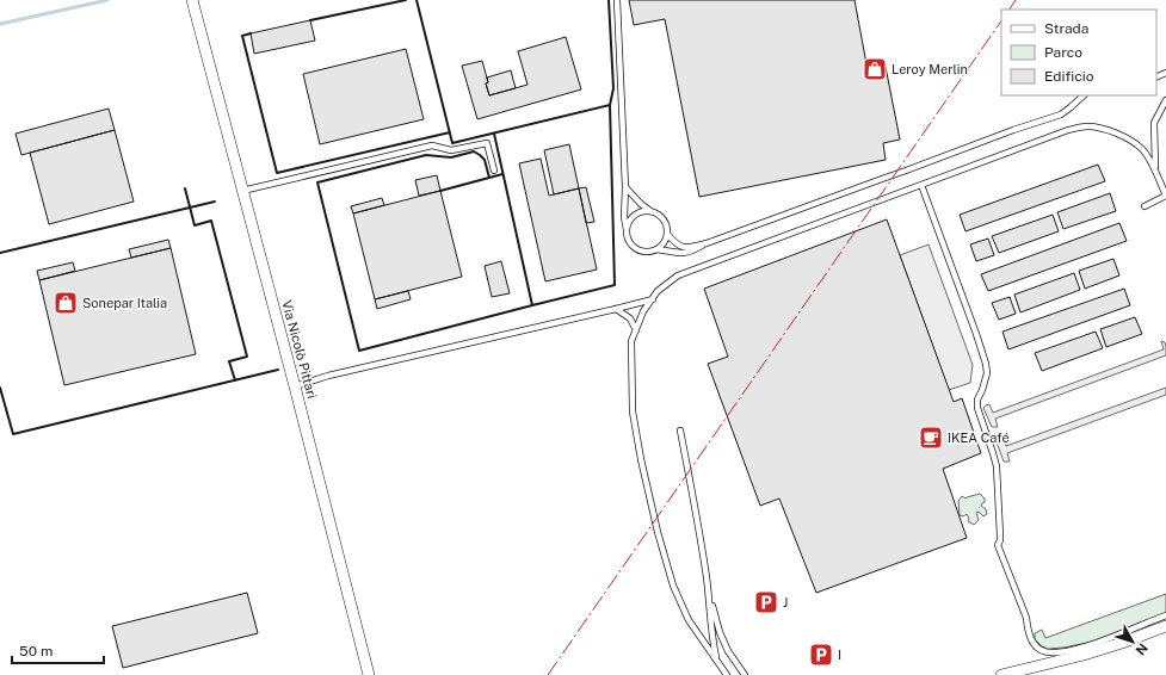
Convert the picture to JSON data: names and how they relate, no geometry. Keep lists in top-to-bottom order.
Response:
{
  "streets": {
    "street": ["Via Nicolò Pittari"]
  },
  "places": {
    "shop": ["Leroy Merlin", "Sonepar Italia"],
    "cafe": ["IKEA Café"],
    "parking": ["J", "I"]
  },
  "legend": ["Strada", "Parco", "Edificio"],
  "scale_bar": "50 m",
  "north": "bottom right"
}
